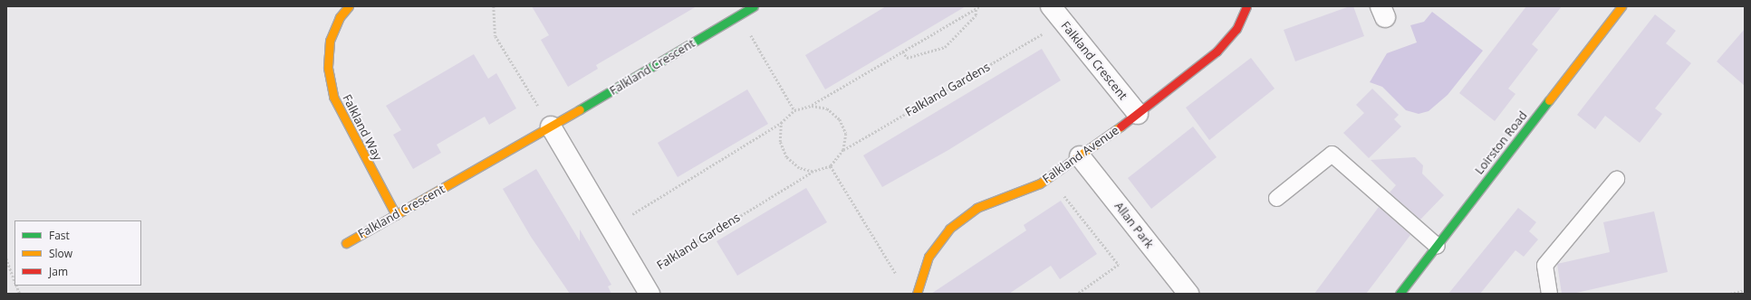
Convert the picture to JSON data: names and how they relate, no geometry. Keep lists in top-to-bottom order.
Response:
{
  "streets": {
    "street": [
      "Falkland Crescent",
      "Falkland Way",
      "Loirston Road",
      "Falkland Avenue",
      "Allan Park"
    ],
    "path": ["Falkland Gardens"]
  },
  "crossings": [
    ["Falkland Crescent", "Falkland Way"],
    ["Falkland Crescent", "Falkland Avenue"],
    ["Falkland Avenue", "Allan Park"]
  ],
  "legend": ["Fast", "Slow", "Jam"]
}
